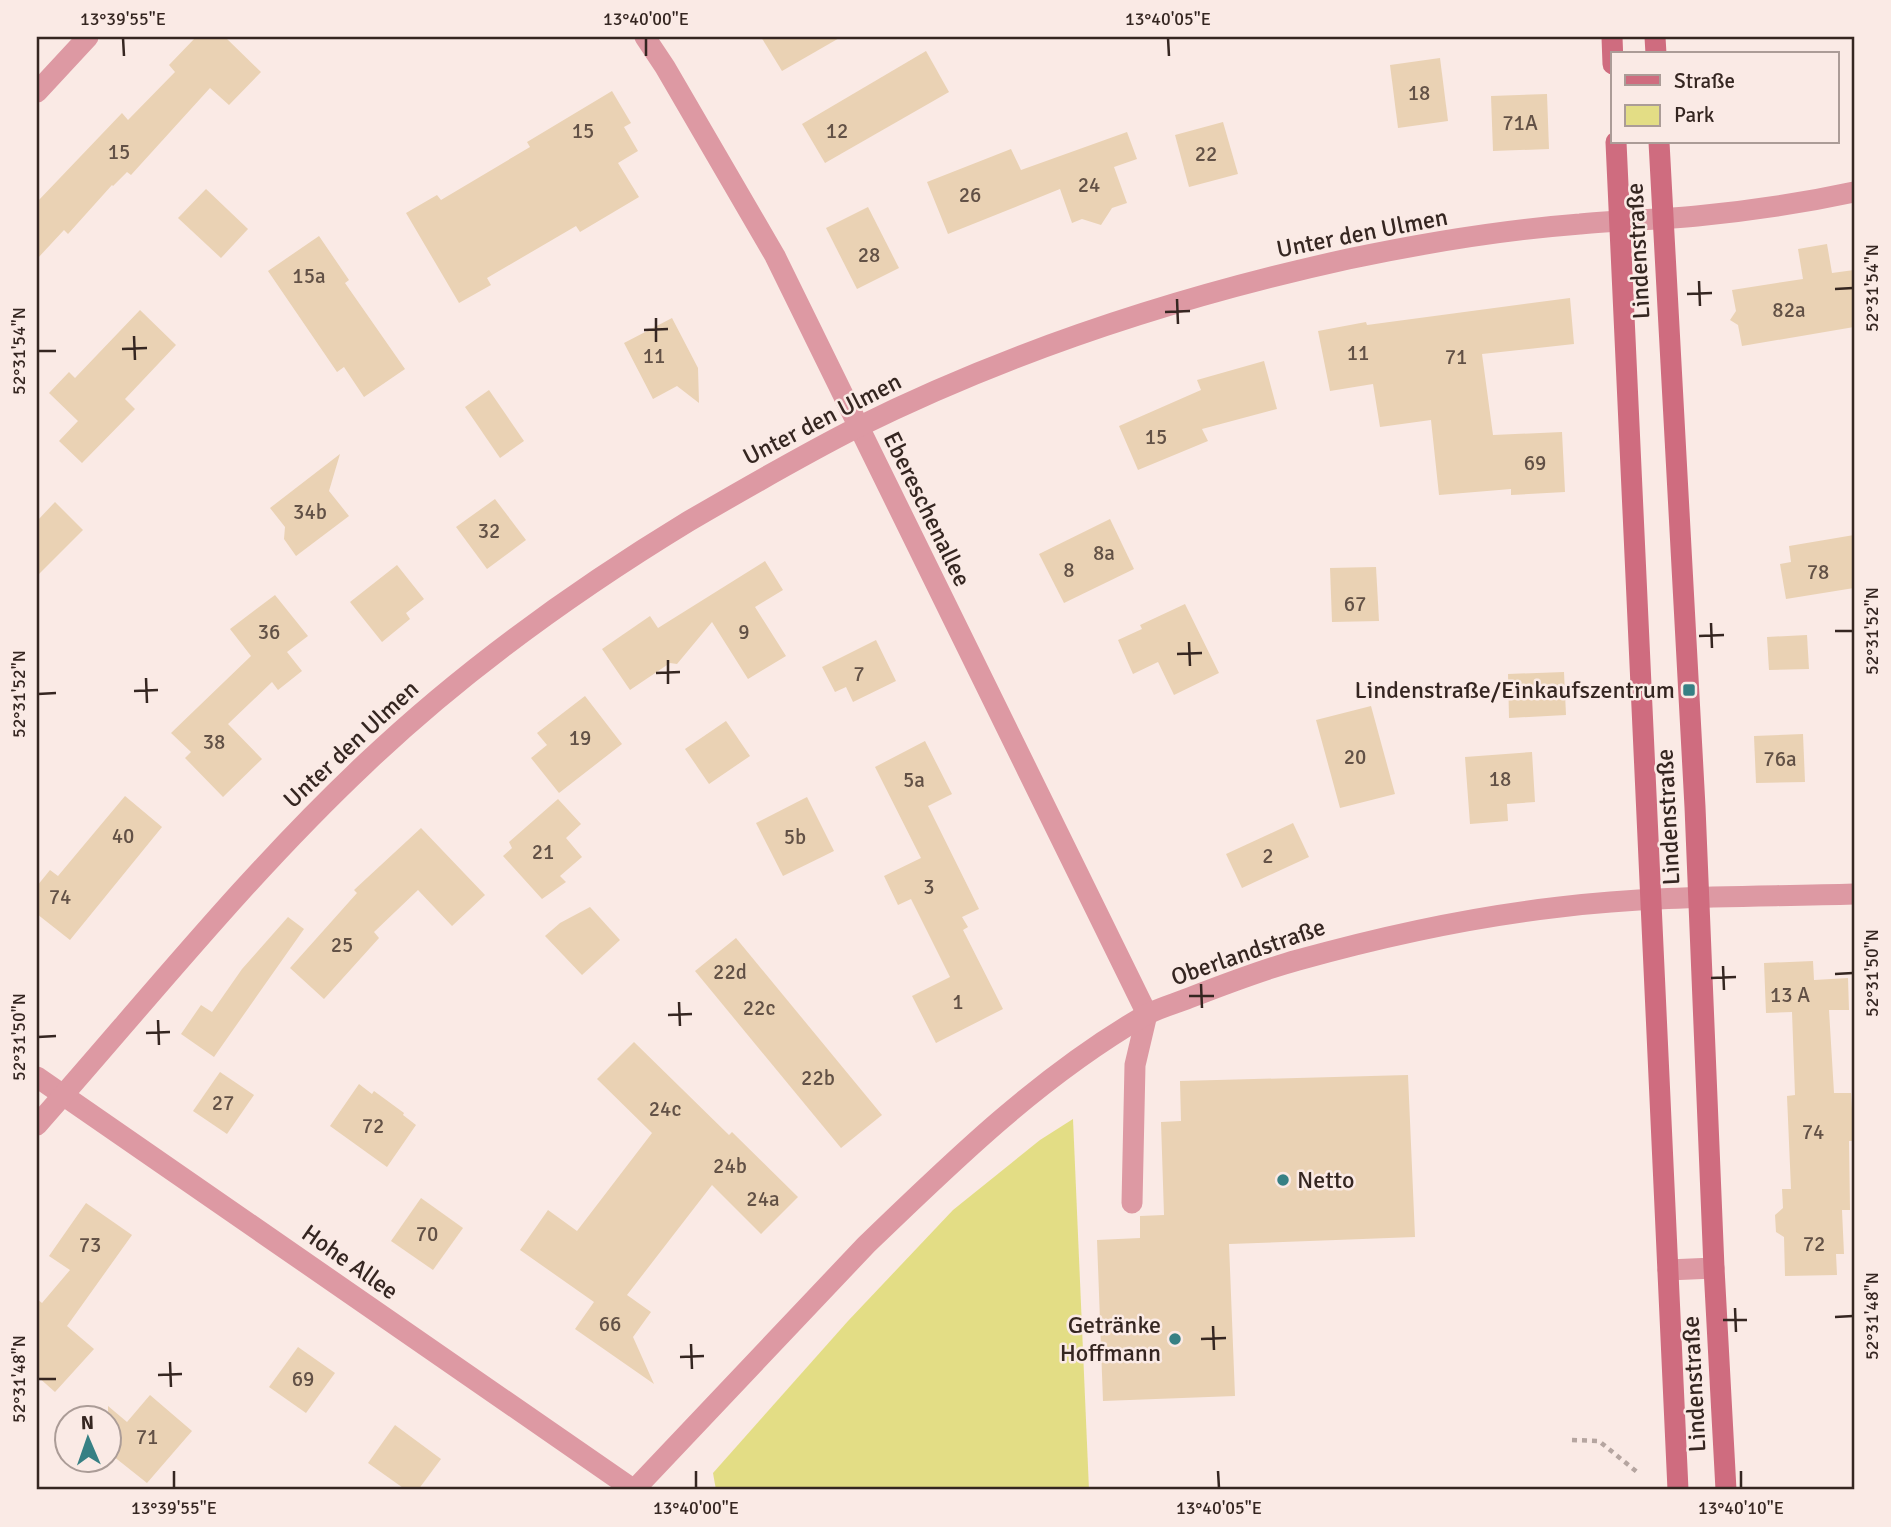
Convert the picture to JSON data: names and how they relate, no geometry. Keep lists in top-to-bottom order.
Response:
{
  "streets": {
    "street": [
      "Unter den Ulmen",
      "Lindenstraße",
      "Ebereschenallee",
      "Oberlandstraße",
      "Hohe Allee"
    ]
  },
  "crossings": [
    ["Unter den Ulmen", "Lindenstraße"],
    ["Unter den Ulmen", "Ebereschenallee"],
    ["Unter den Ulmen", "Hohe Allee"],
    ["Lindenstraße", "Oberlandstraße"],
    ["Ebereschenallee", "Oberlandstraße"],
    ["Oberlandstraße", "Hohe Allee"]
  ],
  "places": {
    "transit": ["Lindenstraße/Einkaufszentrum"],
    "other": ["Netto", "Getränke Hoffmann"]
  },
  "house_numbers": [
    "18",
    "71A",
    "15",
    "12",
    "15",
    "22",
    "24",
    "26",
    "28",
    "15a",
    "82a",
    "11",
    "11",
    "71",
    "15",
    "69",
    "34b",
    "32",
    "8a",
    "8",
    "78",
    "67",
    "36",
    "9",
    "7",
    "19",
    "38",
    "20",
    "76a",
    "18",
    "5a",
    "40",
    "5b",
    "21",
    "2",
    "3",
    "74",
    "25",
    "22d",
    "13 A",
    "1",
    "22c",
    "22b",
    "27",
    "24c",
    "72",
    "74",
    "24b",
    "24a",
    "70",
    "72",
    "73",
    "66",
    "69",
    "71"
  ],
  "legend": ["Straße", "Park"],
  "north": "top",
  "coordinates": [
    "13°39'55\"E",
    "13°40'00\"E",
    "13°40'05\"E",
    "52°31'54\"N",
    "52°31'52\"N",
    "52°31'50\"N",
    "52°31'48\"N",
    "13°40'10\"E"
  ]
}
